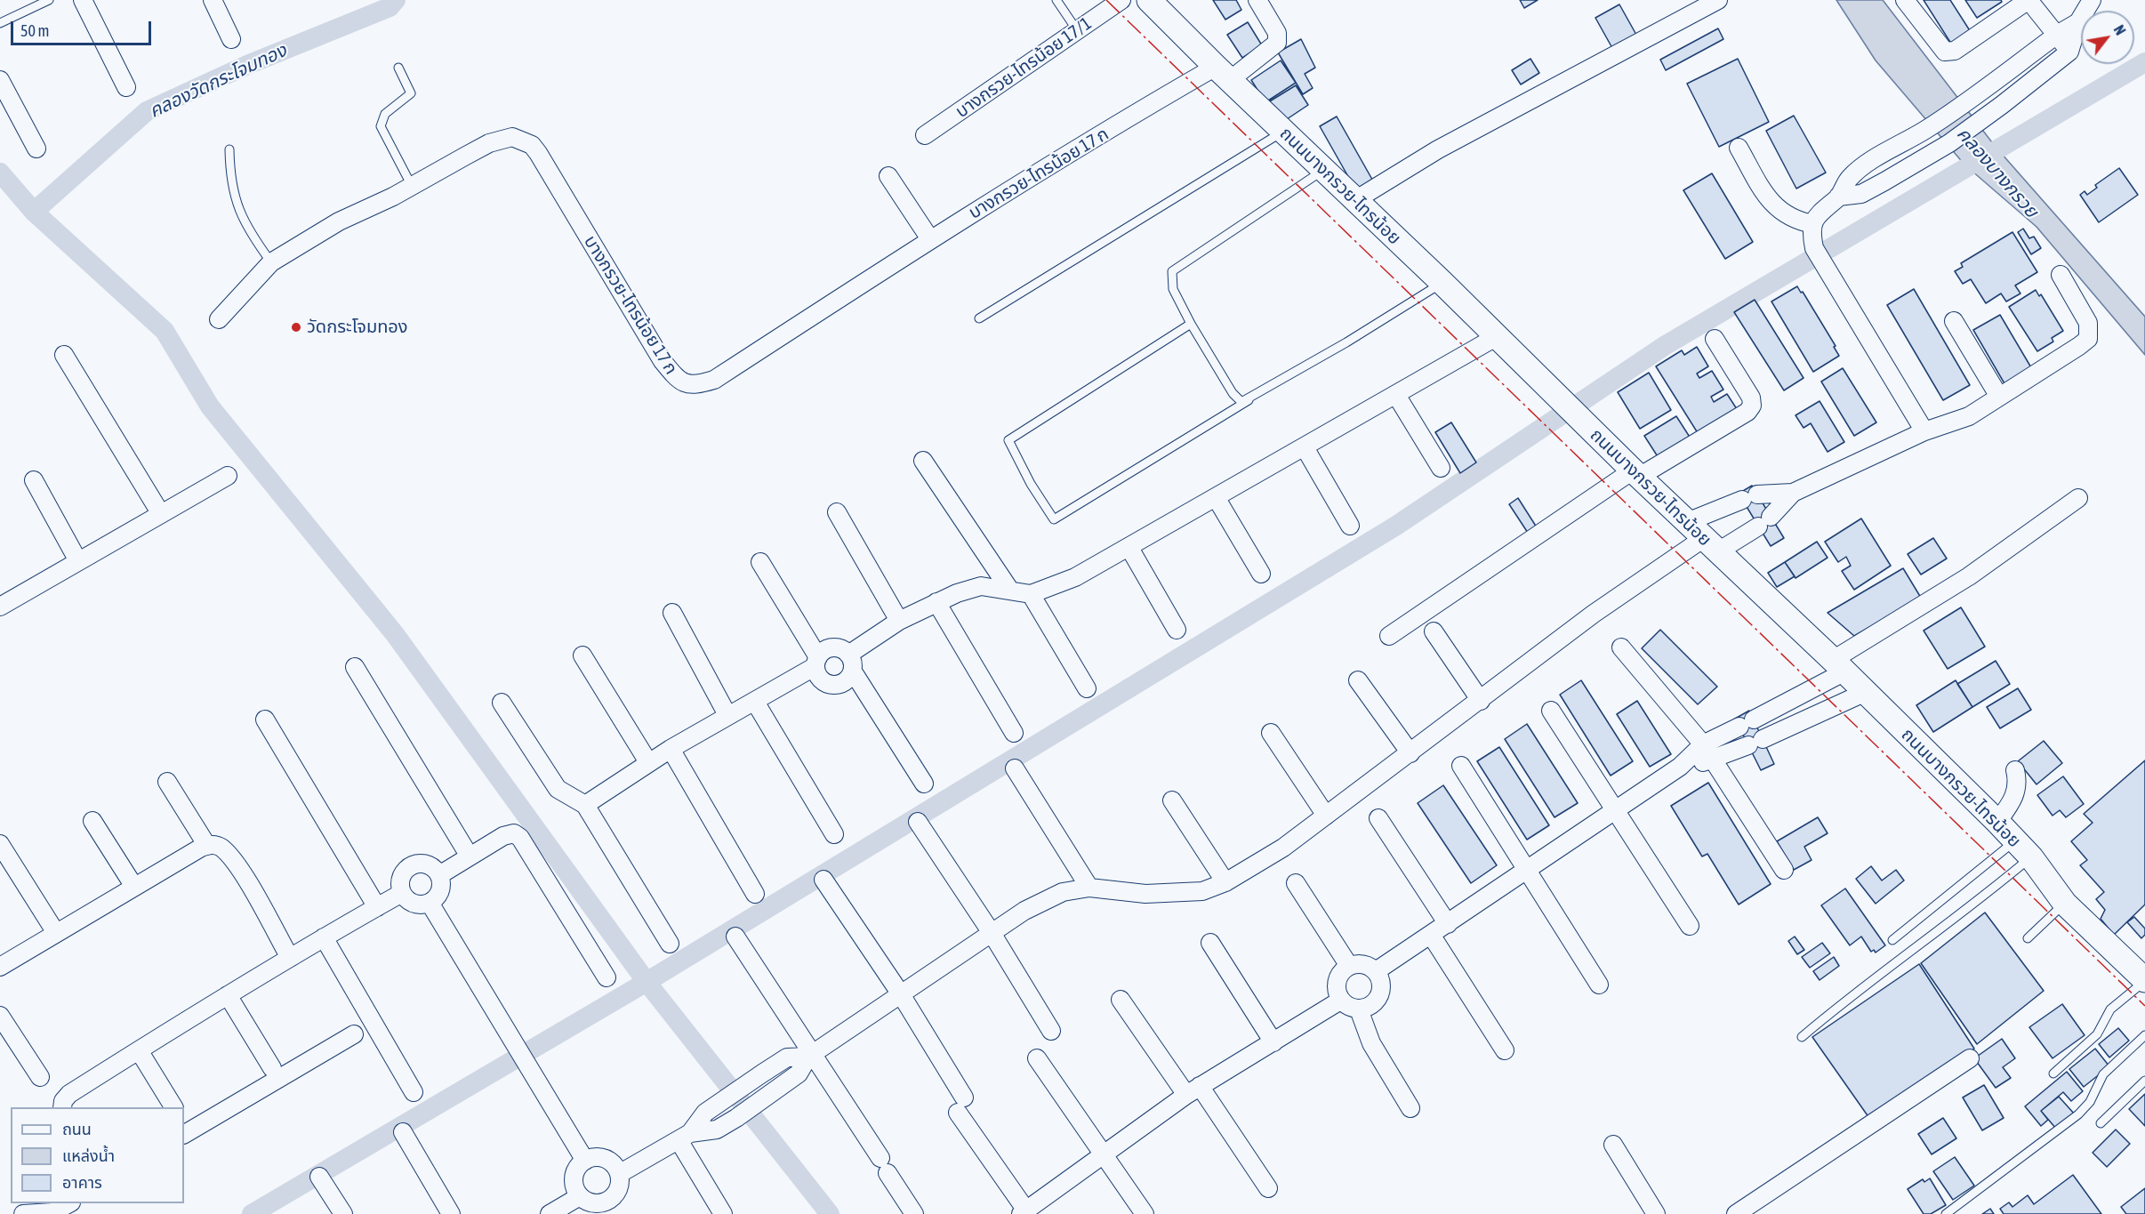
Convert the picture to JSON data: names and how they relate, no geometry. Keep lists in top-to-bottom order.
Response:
{
  "streets": {
    "main road": ["ถนนบางกรวย-ไทรน้อย"],
    "street": ["บางกรวย-ไทรน้อย 17/1", "บางกรวย-ไทรน้อย 17 ก"]
  },
  "crossings": [
    ["บางกรวย-ไทรน้อย 17 ก", "ถนนบางกรวย-ไทรน้อย"]
  ],
  "water": ["คลองวัดกระโจมทอง", "คลองบางกรวย"],
  "places": ["วัดกระโจมทอง"],
  "legend": ["ถนน", "แหล่งน้ำ", "อาคาร"],
  "scale_bar": "50 m",
  "north": "top right"
}
